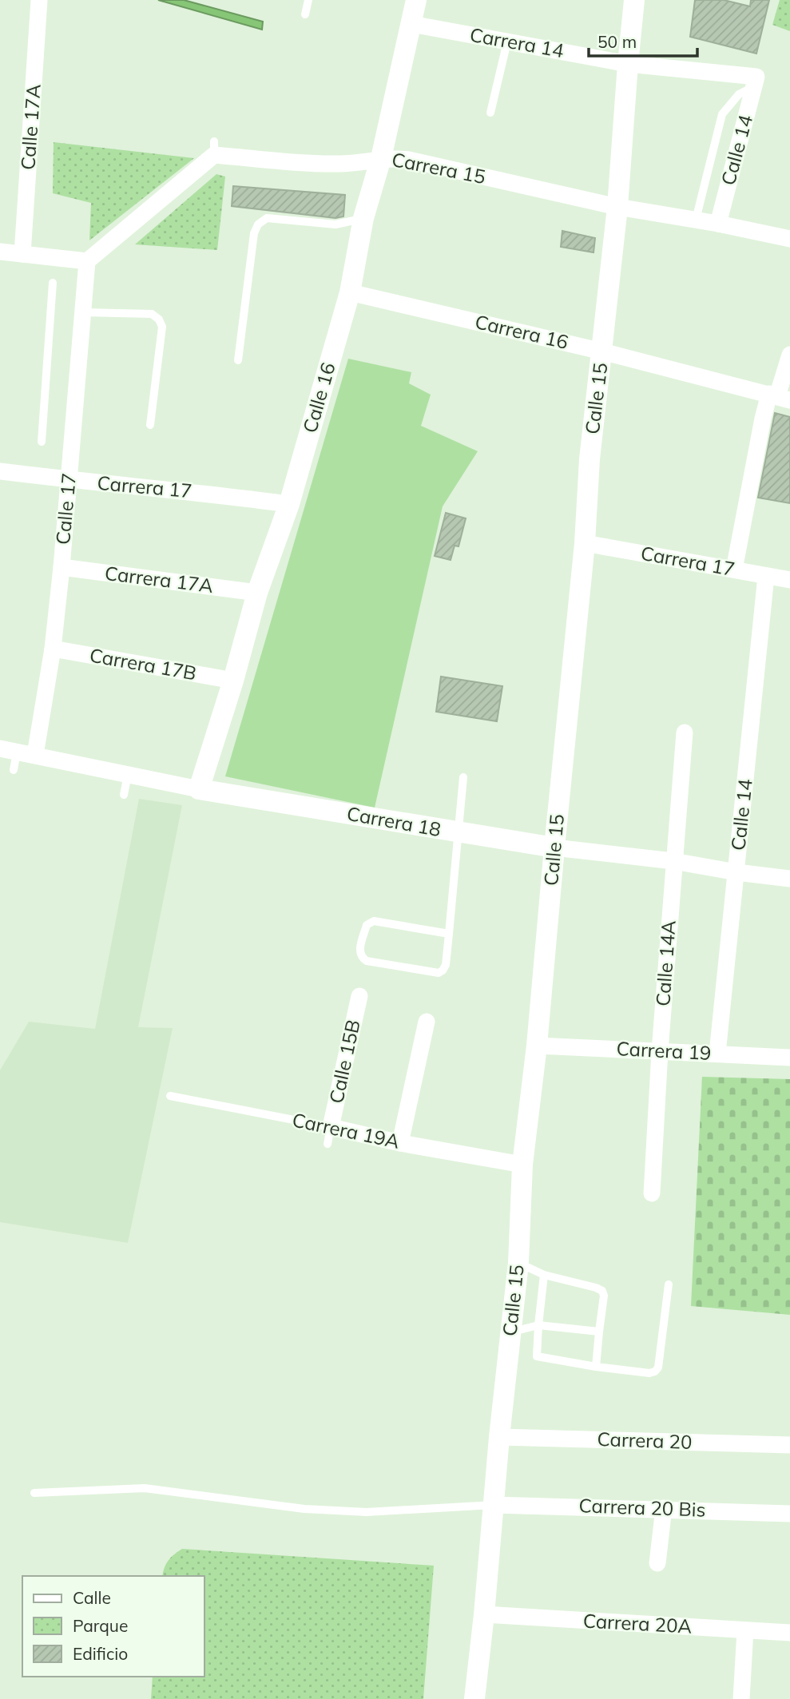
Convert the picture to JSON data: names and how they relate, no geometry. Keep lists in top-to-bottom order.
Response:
{
  "streets": {
    "street": [
      "Carrera 14",
      "Calle 17A",
      "Calle 14",
      "Carrera 15",
      "Carrera 16",
      "Calle 16",
      "Calle 15",
      "Carrera 17",
      "Calle 17",
      "Carrera 17A",
      "Carrera 17B",
      "Carrera 18",
      "Calle 14A",
      "Carrera 19",
      "Calle 15B",
      "Carrera 19A",
      "Carrera 20",
      "Carrera 20 Bis",
      "Carrera 20A"
    ]
  },
  "crossings": [
    ["Carrera 14", "Calle 14"],
    ["Carrera 14", "Calle 16"],
    ["Carrera 14", "Calle 15"],
    ["Calle 14", "Carrera 15"],
    ["Calle 14", "Carrera 17"],
    ["Calle 14", "Carrera 18"],
    ["Calle 14", "Carrera 19"],
    ["Carrera 15", "Calle 16"],
    ["Carrera 15", "Calle 15"],
    ["Carrera 15", "Calle 17"],
    ["Carrera 16", "Calle 16"],
    ["Carrera 16", "Calle 15"],
    ["Calle 16", "Carrera 17"],
    ["Calle 16", "Carrera 17A"],
    ["Calle 16", "Carrera 17B"],
    ["Calle 16", "Carrera 18"],
    ["Calle 15", "Carrera 17"],
    ["Calle 15", "Carrera 18"],
    ["Calle 15", "Carrera 19"],
    ["Calle 15", "Carrera 19A"],
    ["Calle 15", "Carrera 20"],
    ["Calle 15", "Carrera 20 Bis"],
    ["Calle 15", "Carrera 20A"],
    ["Carrera 17", "Calle 17"],
    ["Calle 17", "Carrera 17A"],
    ["Calle 17", "Carrera 17B"],
    ["Calle 17", "Carrera 18"],
    ["Carrera 18", "Calle 14A"],
    ["Calle 14A", "Carrera 19"],
    ["Calle 15B", "Carrera 19A"]
  ],
  "legend": ["Calle", "Parque", "Edificio"],
  "scale_bar": "50 m"
}
